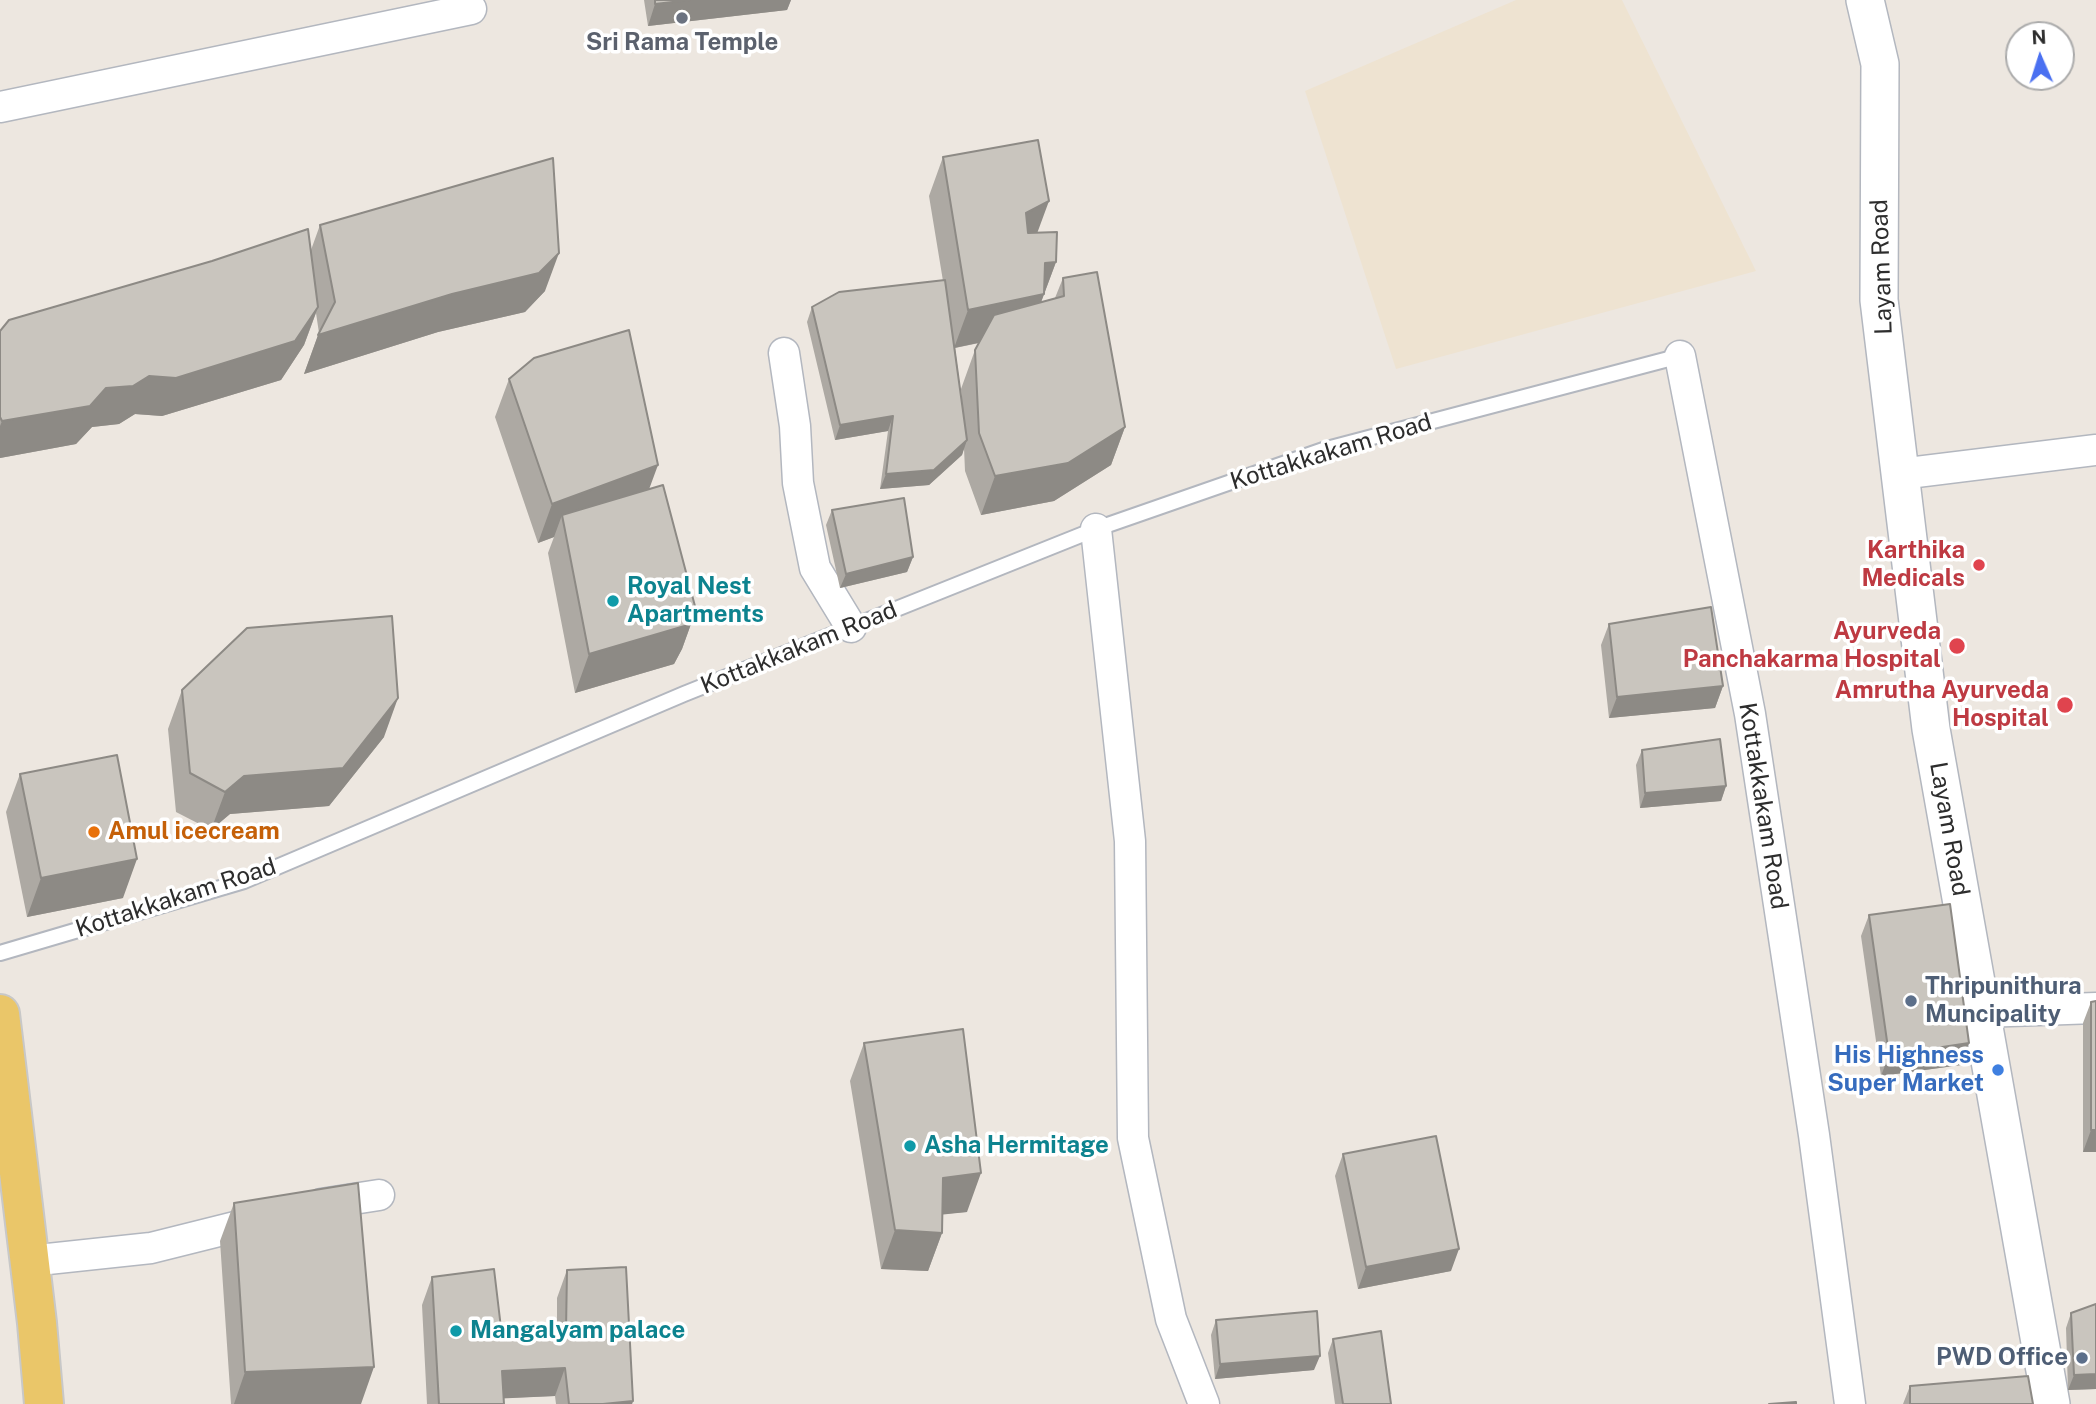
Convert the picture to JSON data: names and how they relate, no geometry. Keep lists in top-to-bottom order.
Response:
{
  "streets": {
    "street": ["Layam Road", "Kottakkakam Road"]
  },
  "places": [
    "Sri Rama Temple",
    "Karthika Medicals",
    "Royal Nest Apartments",
    "Ayurveda Panchakarma Hospital",
    "Amrutha Ayurveda Hospital",
    "Amul icecream",
    "Thripunithura Muncipality",
    "His Highness Super Market",
    "Asha Hermitage",
    "Mangalyam palace",
    "PWD Office"
  ],
  "north": "top"
}
